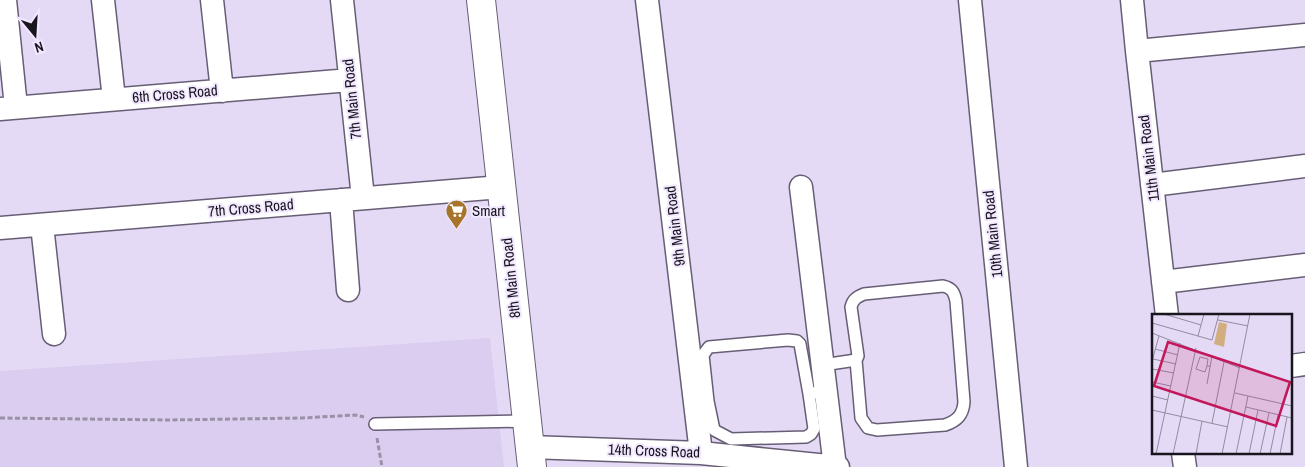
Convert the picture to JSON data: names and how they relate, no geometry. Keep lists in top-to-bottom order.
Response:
{
  "streets": {
    "street": [
      "6th Cross Road",
      "7th Main Road",
      "11th Main Road",
      "7th Cross Road",
      "9th Main Road",
      "10th Main Road",
      "8th Main Road",
      "14th Cross Road"
    ]
  },
  "crossings": [
    ["6th Cross Road", "7th Main Road"],
    ["7th Main Road", "7th Cross Road"],
    ["7th Cross Road", "8th Main Road"],
    ["9th Main Road", "14th Cross Road"],
    ["8th Main Road", "14th Cross Road"]
  ],
  "places": {
    "supermarket": ["Smart"]
  },
  "north": "bottom"
}
